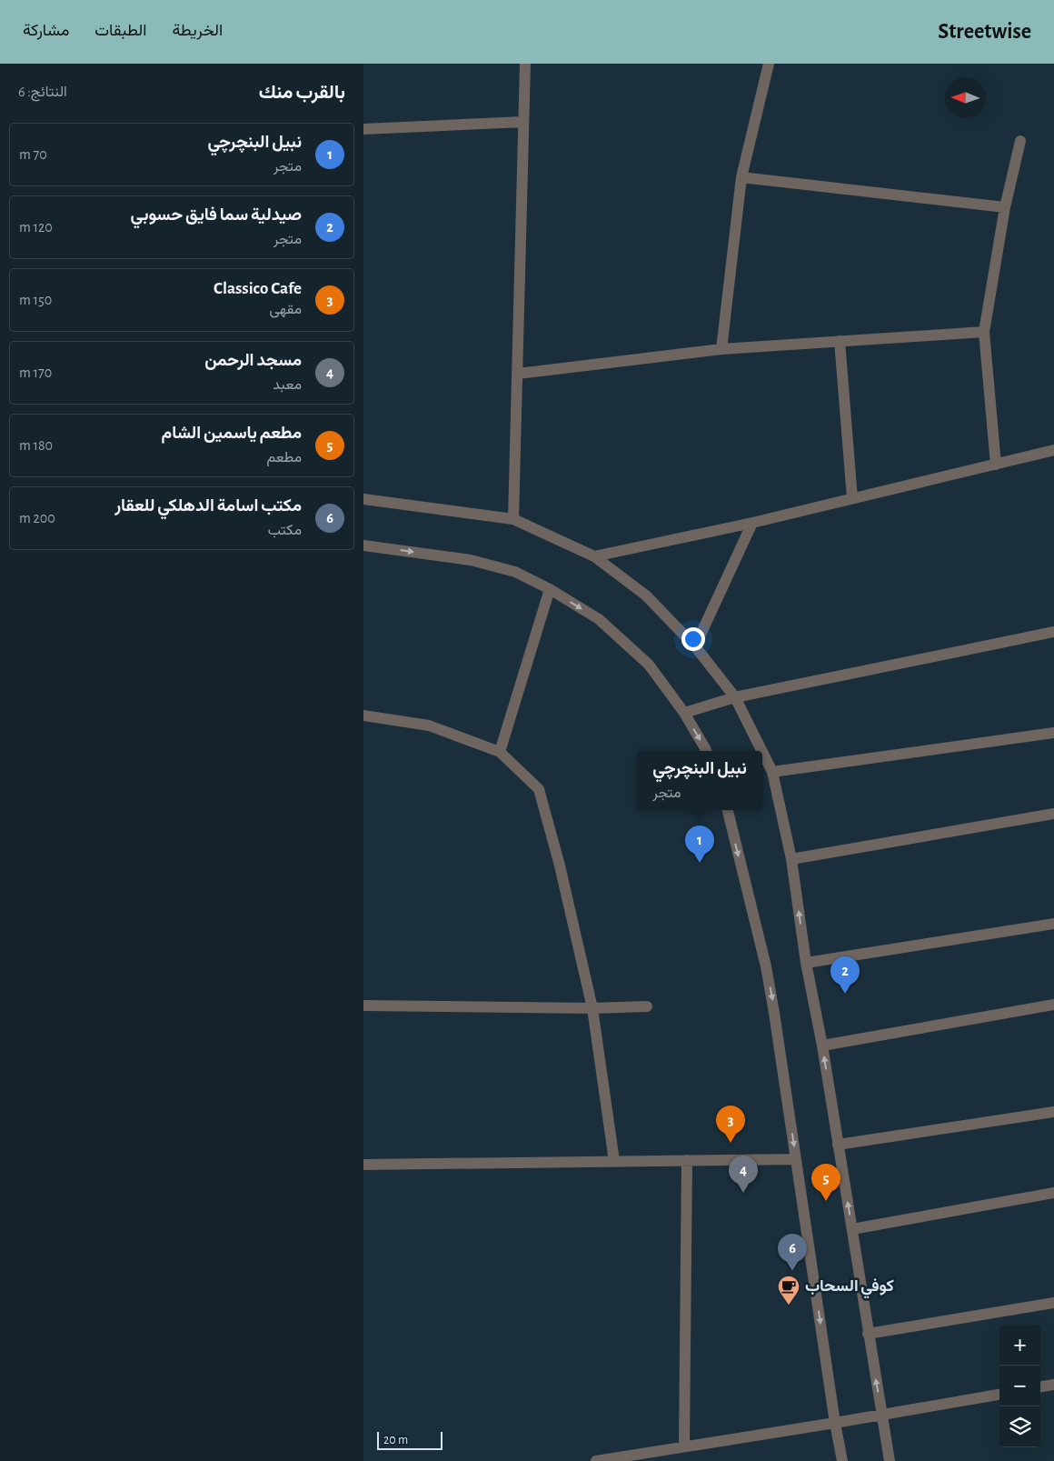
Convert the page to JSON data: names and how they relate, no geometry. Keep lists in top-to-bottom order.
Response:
{
  "places": {
    "cafe": ["كوفي السحاب"]
  },
  "scale_bar": "20 m",
  "north": "left",
  "page": {
    "header": "Streetwise",
    "nav": ["الخريطة", "الطبقات", "مشاركة"],
    "heading": ["بالقرب منك", "النتائج: 6"],
    "list": [
      {
        "mark": "1",
        "name": "نبيل البنچرچي",
        "note": "متجر",
        "value": "70 m"
      },
      {
        "mark": "2",
        "name": "صيدلية سما فايق حسوبي",
        "note": "متجر",
        "value": "120 m"
      },
      {
        "mark": "3",
        "name": "Classico Cafe",
        "note": "مقهى",
        "value": "150 m"
      },
      {
        "mark": "4",
        "name": "مسجد الرحمن",
        "note": "معبد",
        "value": "170 m"
      },
      {
        "mark": "5",
        "name": "مطعم ياسمين الشام",
        "note": "مطعم",
        "value": "180 m"
      },
      {
        "mark": "6",
        "name": "مكتب اسامة الدهلكي للعقار",
        "note": "مكتب",
        "value": "200 m"
      }
    ],
    "popup": ["نبيل البنچرچي", "متجر"],
    "pins": [
      "1",
      "2",
      "3",
      "4",
      "5",
      "6"
    ],
    "map_buttons": ["+", "−"],
    "scale": "20 m"
  }
}
